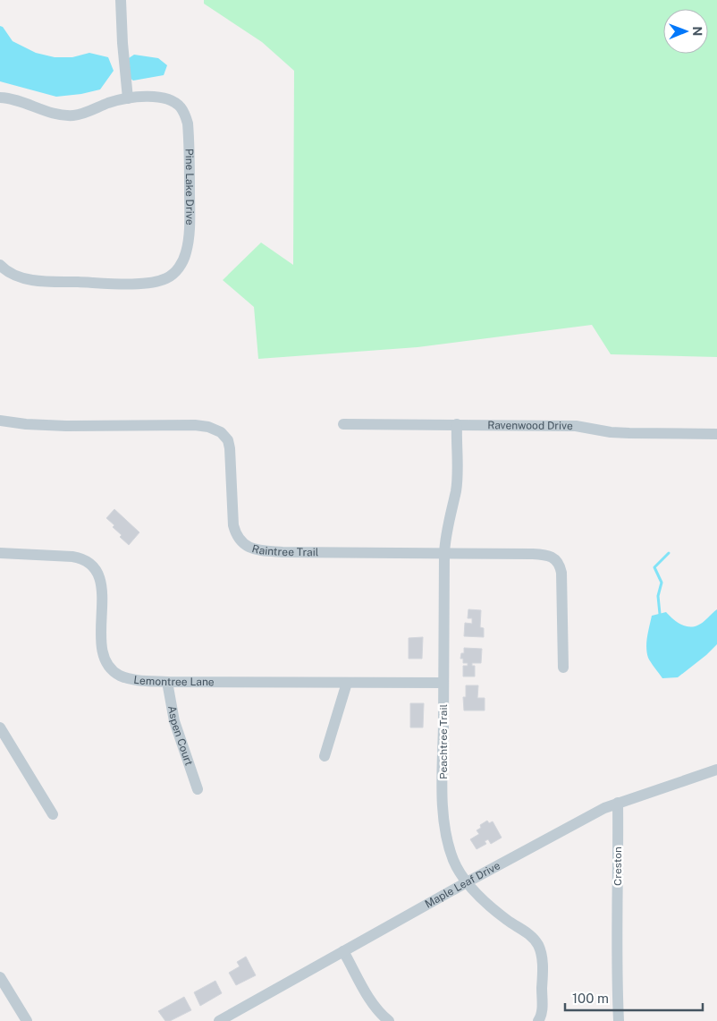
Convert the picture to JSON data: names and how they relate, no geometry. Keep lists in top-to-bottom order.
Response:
{
  "streets": {
    "street": [
      "Pine Lake Drive",
      "Ravenwood Drive",
      "Raintree Trail",
      "Lemontree Lane",
      "Aspen Court",
      "Peachtree Trail",
      "Creston",
      "Maple Leaf Drive"
    ]
  },
  "crossings": [
    ["Ravenwood Drive", "Peachtree Trail"],
    ["Raintree Trail", "Peachtree Trail"],
    ["Lemontree Lane", "Aspen Court"],
    ["Lemontree Lane", "Peachtree Trail"],
    ["Peachtree Trail", "Maple Leaf Drive"],
    ["Creston", "Maple Leaf Drive"]
  ],
  "scale_bar": "100 m",
  "north": "right"
}
